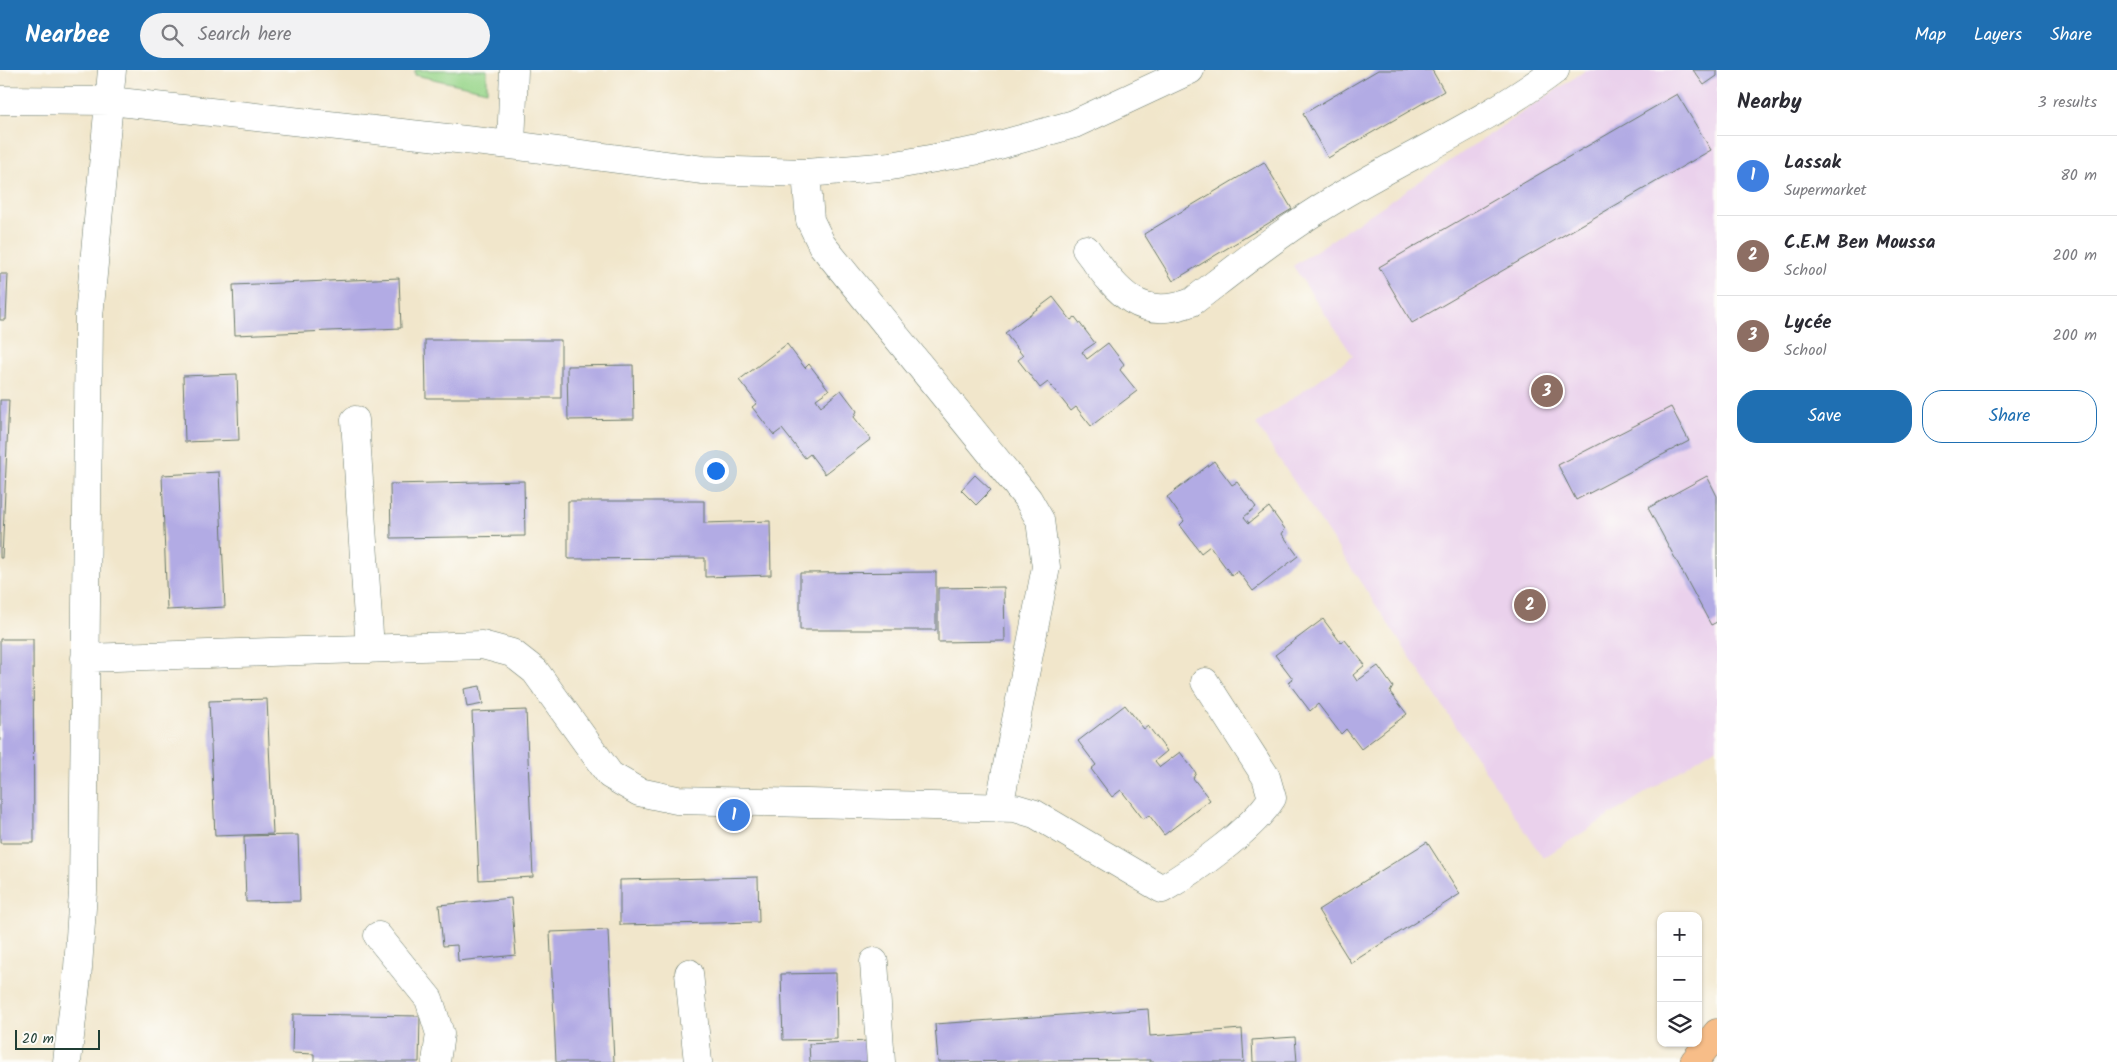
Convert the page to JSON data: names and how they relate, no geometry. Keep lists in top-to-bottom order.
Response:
{
  "scale_bar": "20 m",
  "page": {
    "header": "Nearbee",
    "search": "Search here",
    "nav": ["Map", "Layers", "Share"],
    "heading": ["Nearby", "3 results"],
    "list": [
      {
        "mark": "1",
        "name": "Lassak",
        "note": "Supermarket",
        "value": "80 m"
      },
      {
        "mark": "2",
        "name": "C.E.M Ben Moussa",
        "note": "School",
        "value": "200 m"
      },
      {
        "mark": "3",
        "name": "Lycée",
        "note": "School",
        "value": "200 m"
      }
    ],
    "pins": ["3", "2", "1"],
    "buttons": ["Save", "Share"],
    "map_buttons": ["+", "−"],
    "scale": "20 m"
  }
}
